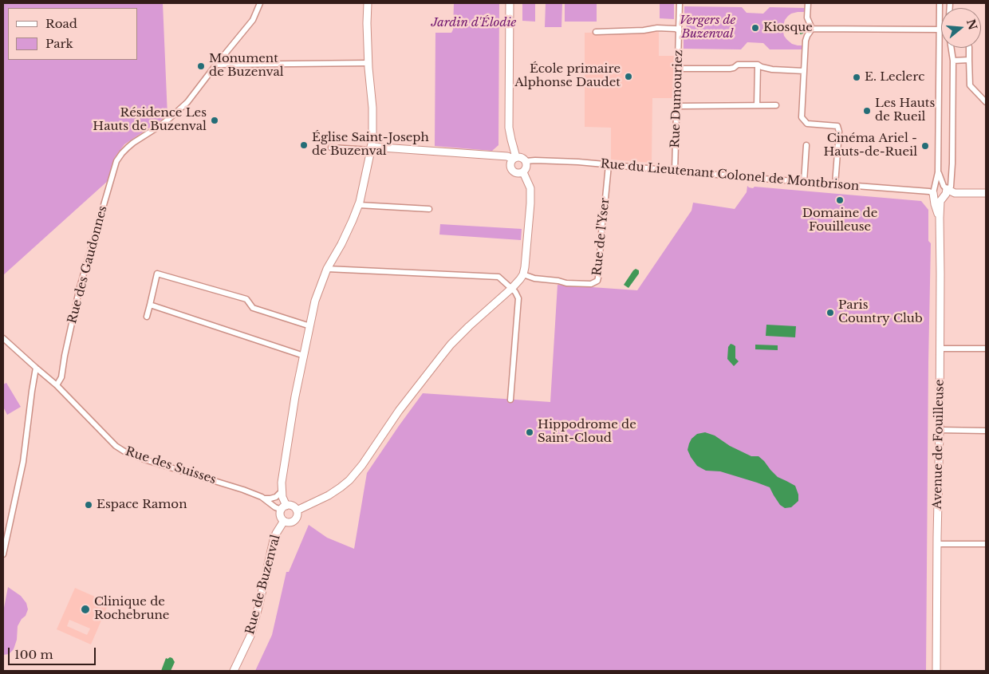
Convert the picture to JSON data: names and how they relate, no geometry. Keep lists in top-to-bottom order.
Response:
{
  "streets": {
    "street": [
      "Rue Dumouriez",
      "Rue du Lieutenant Colonel de Montbrison",
      "Rue de l'Yser",
      "Rue des Gaudonnes",
      "Avenue de Fouilleuse",
      "Rue des Suisses",
      "Rue de Buzenval"
    ]
  },
  "crossings": [
    ["Rue Dumouriez", "Rue du Lieutenant Colonel de Montbrison"],
    ["Rue du Lieutenant Colonel de Montbrison", "Rue de l'Yser"],
    ["Rue du Lieutenant Colonel de Montbrison", "Avenue de Fouilleuse"],
    ["Rue des Gaudonnes", "Rue des Suisses"],
    ["Rue des Suisses", "Rue de Buzenval"]
  ],
  "parks": ["Vergers de Buzenval", "Jardin d'Élodie"],
  "places": [
    "Kiosque",
    "Monument de Buzenval",
    "École primaire Alphonse Daudet",
    "E. Leclerc",
    "Les Hauts de Rueil",
    "Résidence Les Hauts de Buzenval",
    "Église Saint-Joseph de Buzenval",
    "Cinéma Ariel - Hauts-de-Rueil",
    "Domaine de Fouilleuse",
    "Paris Country Club",
    "Hippodrome de Saint-Cloud",
    "Espace Ramon",
    "Clinique de Rochebrune"
  ],
  "legend": ["Road", "Park"],
  "scale_bar": "100 m",
  "north": "right"
}
